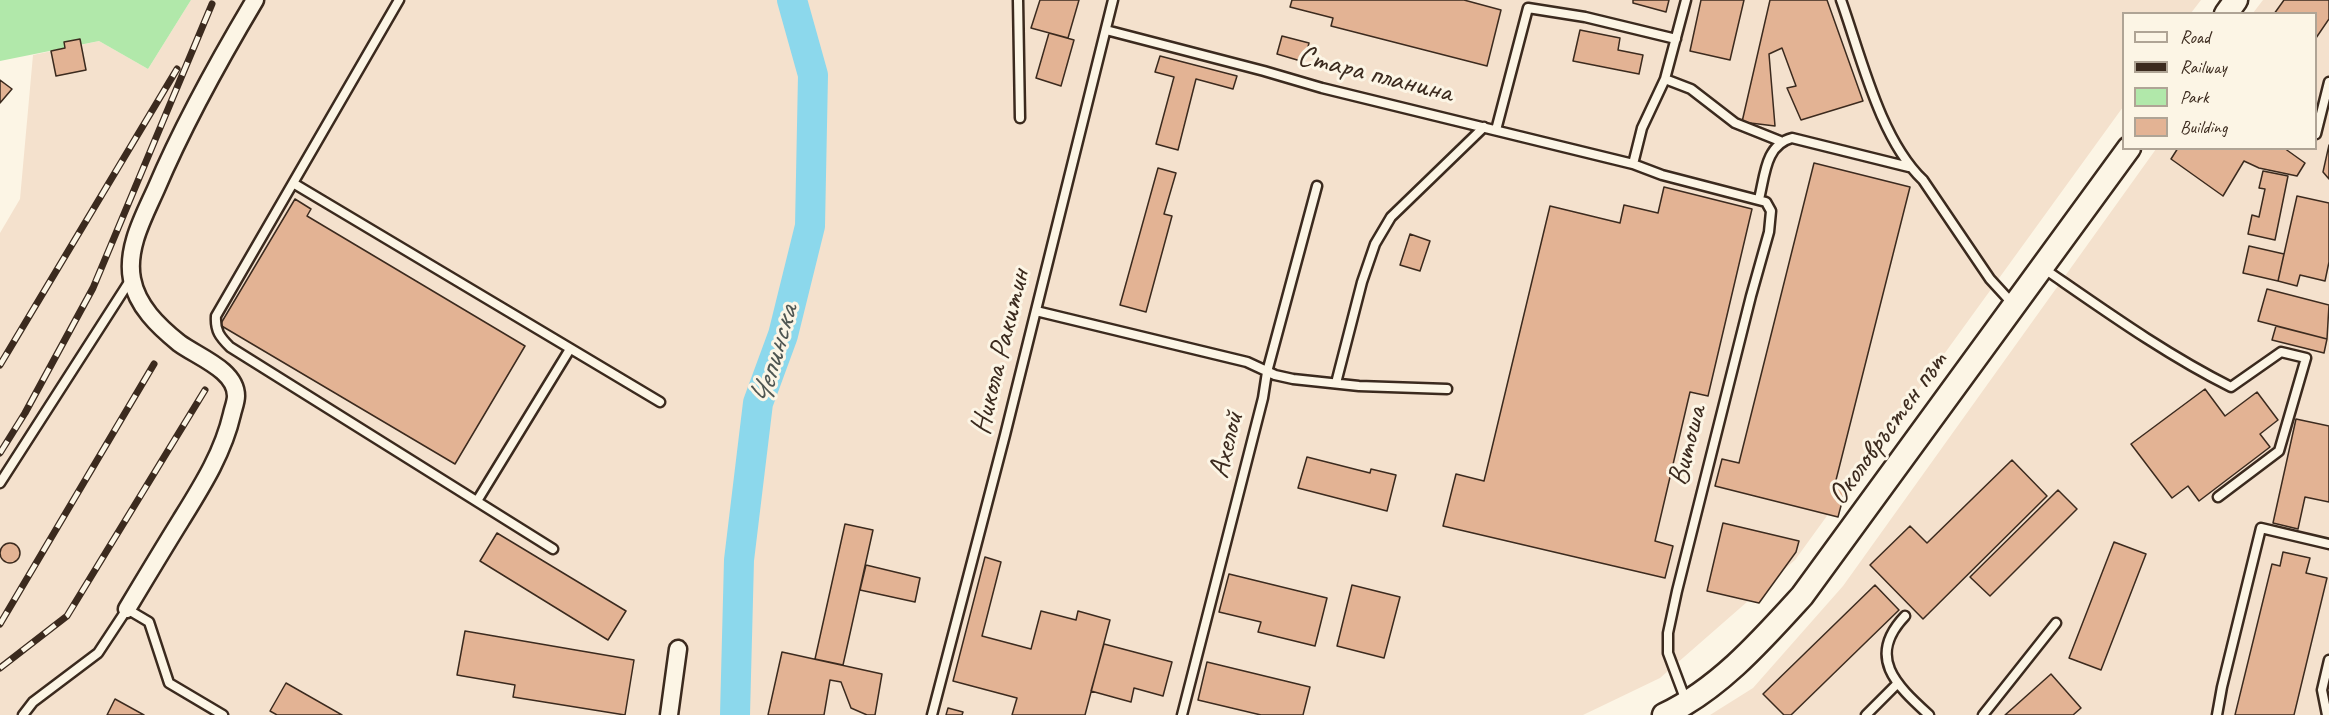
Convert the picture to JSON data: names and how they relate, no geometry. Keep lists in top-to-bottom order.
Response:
{
  "streets": {
    "street": ["Околовръстен път"],
    "lane": [
      "Стара планина",
      "Никола Ракитин",
      "Ахелой",
      "Витоша"
    ]
  },
  "crossings": [
    ["Стара планина", "Никола Ракитин"],
    ["Стара планина", "Витоша"],
    ["Околовръстен път", "Витоша"]
  ],
  "water": ["Чепинска"],
  "legend": [
    "Road",
    "Railway",
    "Park",
    "Building"
  ]
}
